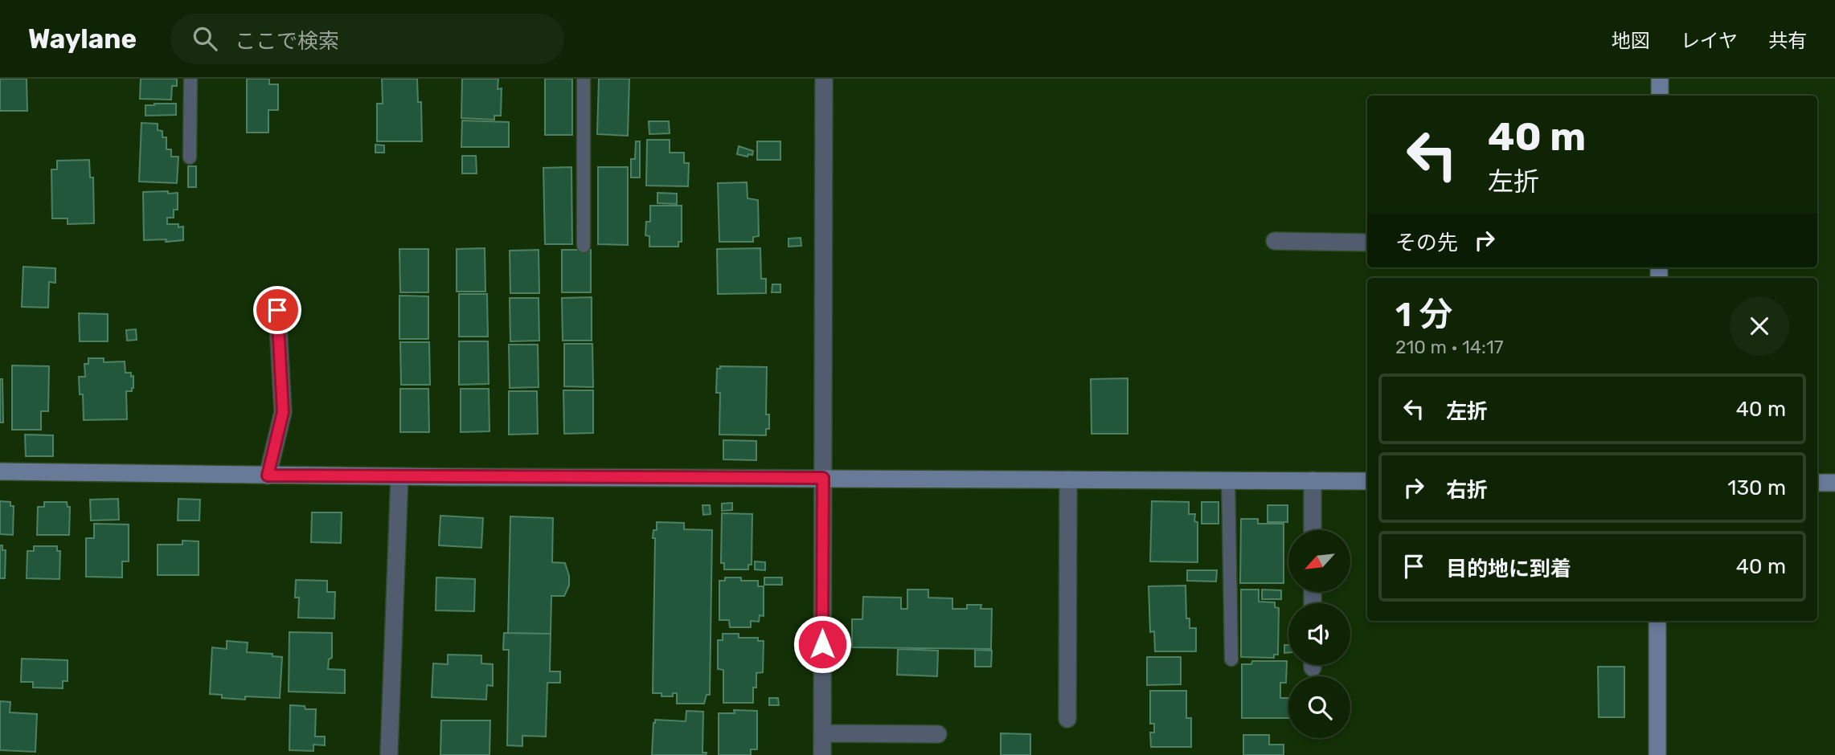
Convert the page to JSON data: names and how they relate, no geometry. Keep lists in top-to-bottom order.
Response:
{
  "north": "bottom left",
  "page": {
    "header": "Waylane",
    "search": "ここで検索",
    "nav": ["地図", "レイヤ", "共有"],
    "turn": ["40 m", "左折"],
    "then": "その先",
    "heading": ["1 分", "210 m · 14:17"],
    "list": [
      {
        "name": "左折",
        "value": "40 m"
      },
      {
        "name": "右折",
        "value": "130 m"
      },
      {
        "name": "目的地に到着",
        "value": "40 m"
      }
    ]
  }
}
